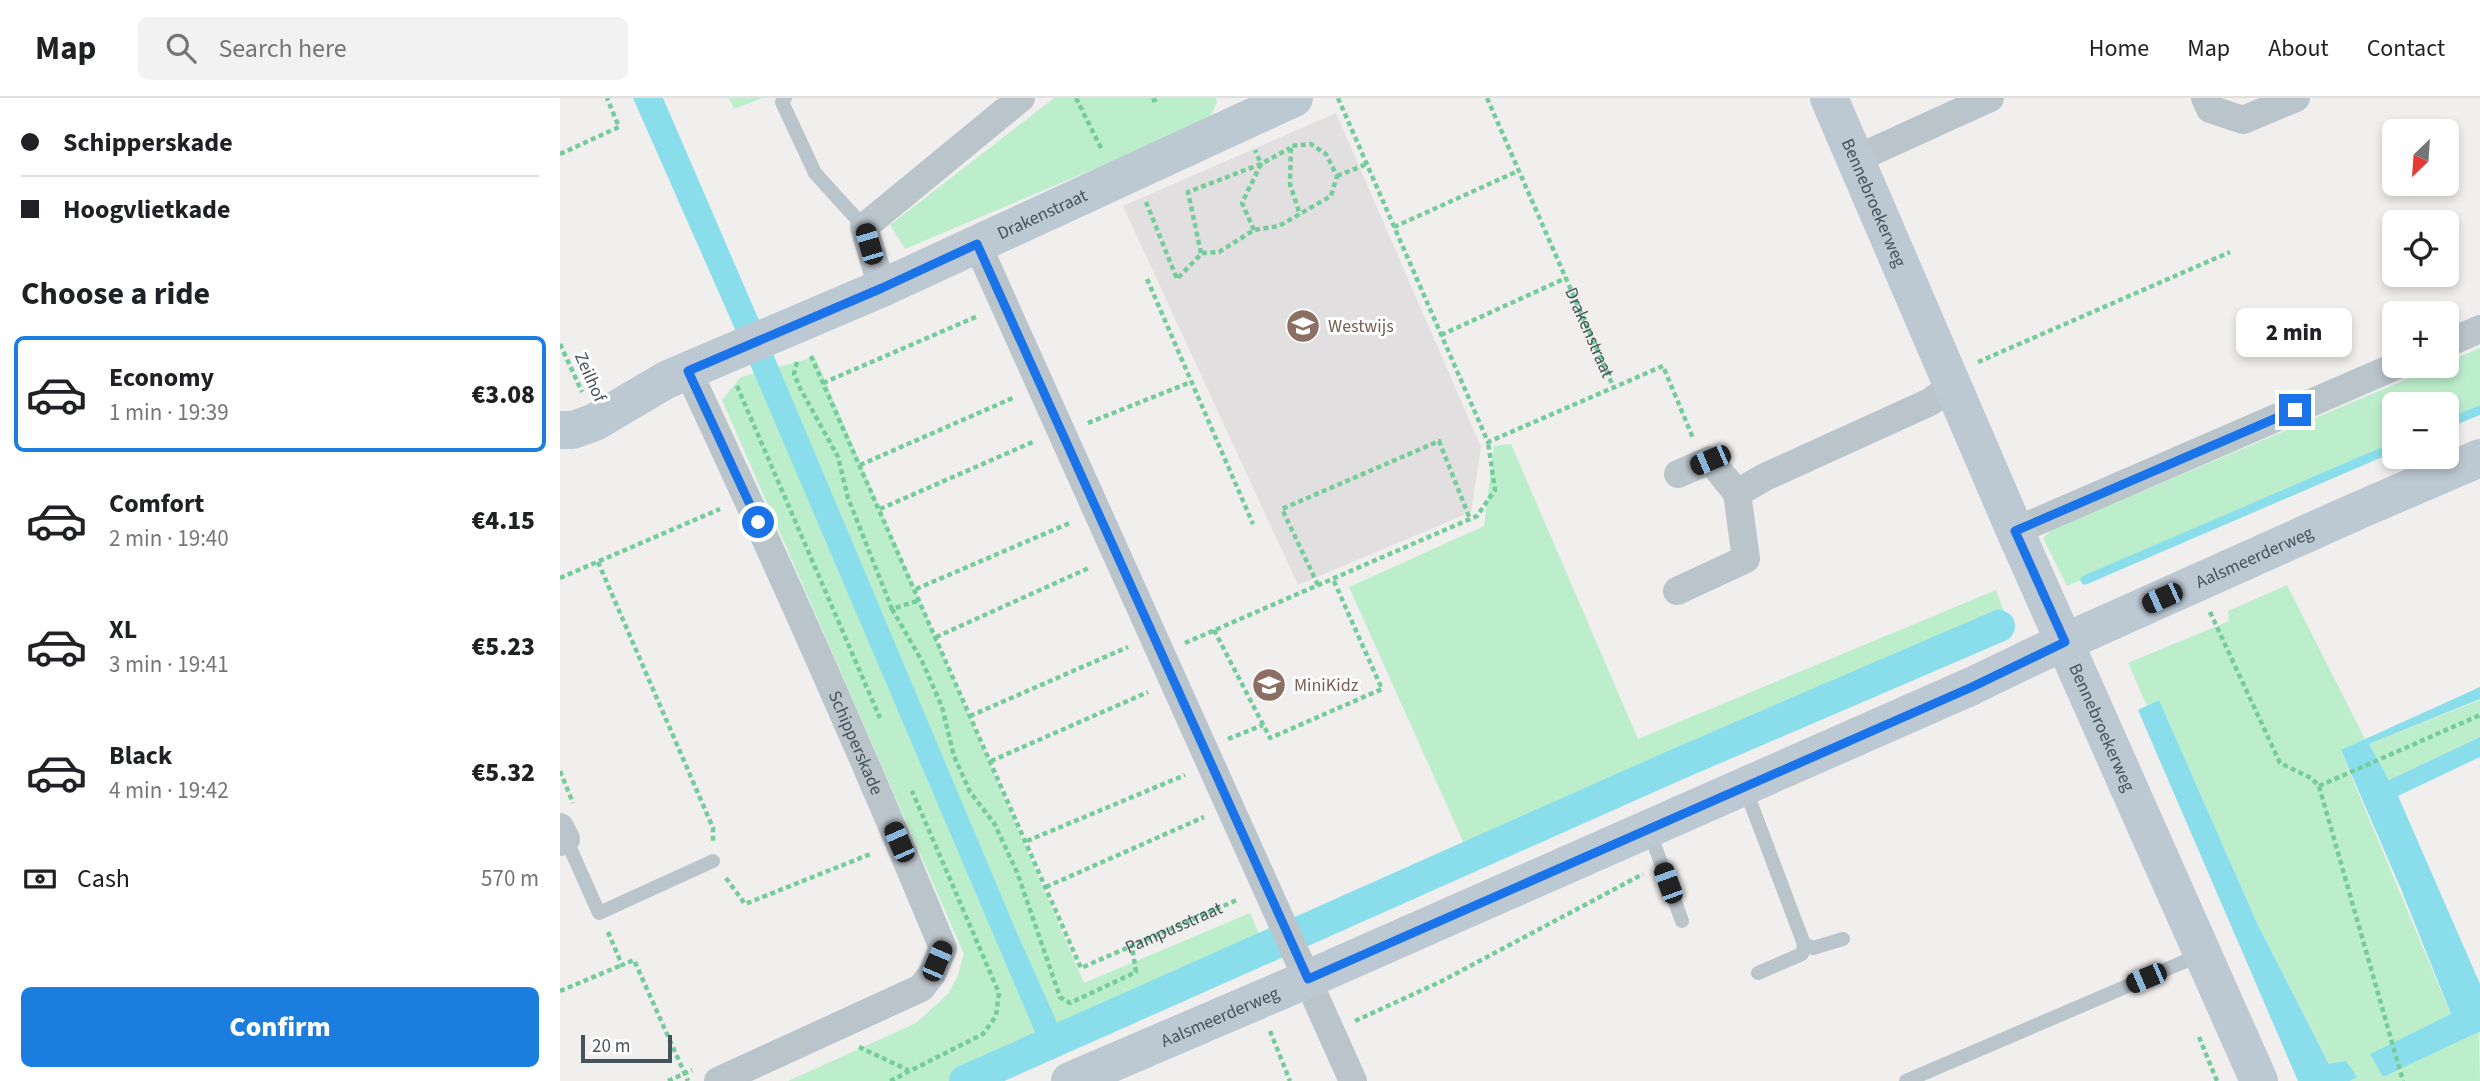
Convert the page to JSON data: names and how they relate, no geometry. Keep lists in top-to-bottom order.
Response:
{
  "streets": {
    "street": [
      "Bennebroekerweg",
      "Drakenstraat",
      "Aalsmeerderweg",
      "Schipperskade"
    ],
    "path": ["Zeilhof", "Pampusstraat"]
  },
  "crossings": [
    ["Bennebroekerweg", "Aalsmeerderweg"],
    ["Drakenstraat", "Zeilhof"],
    ["Drakenstraat", "Schipperskade"]
  ],
  "places": {
    "school or university": ["Westwijs", "MiniKidz"]
  },
  "scale_bar": "20 m",
  "north": "bottom left",
  "page": {
    "header": "Map",
    "search": "Search here",
    "nav": [
      "Home",
      "Map",
      "About",
      "Contact"
    ],
    "banner": ["Schipperskade", "Hoogvlietkade"],
    "map_buttons": ["+", "−"],
    "heading": "Choose a ride",
    "bubble": "2 min",
    "list": [
      {
        "name": "Economy",
        "note": "1 min · 19:39",
        "value": "€3.08"
      },
      {
        "name": "Comfort",
        "note": "2 min · 19:40",
        "value": "€4.15"
      },
      {
        "name": "XL",
        "note": "3 min · 19:41",
        "value": "€5.23"
      },
      {
        "name": "Black",
        "note": "4 min · 19:42",
        "value": "€5.32"
      }
    ],
    "pay": ["Cash", "570 m"],
    "buttons": "Confirm",
    "scale": "20 m"
  }
}
